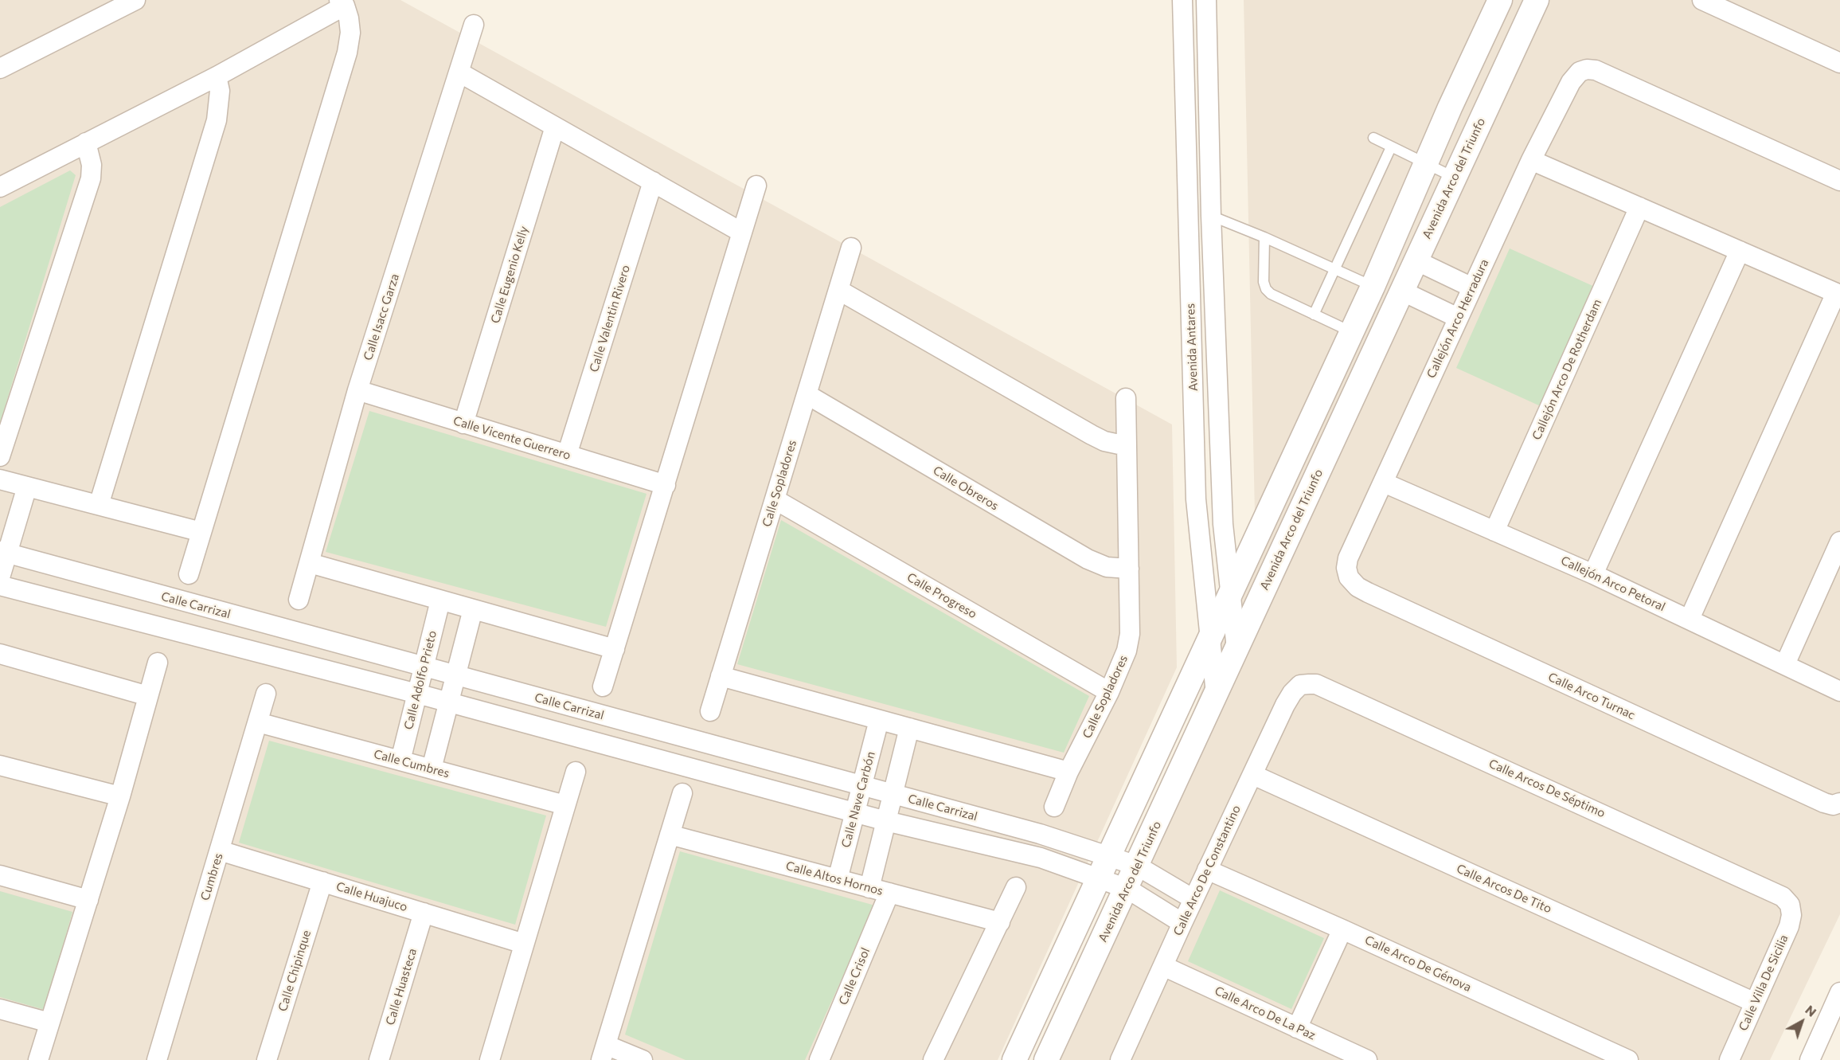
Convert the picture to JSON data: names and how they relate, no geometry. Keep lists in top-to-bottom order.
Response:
{
  "streets": {
    "street": [
      "Avenida Arco del Triunfo",
      "Calle Eugenio Kelly",
      "Calle Isacc Garza",
      "Calle Valentin Rivero",
      "Callejón Arco Herradura",
      "Avenida Antares",
      "Callejón Arco De Rotherdam",
      "Calle Vicente Guerrero",
      "Calle Sopladores",
      "Calle Obreros",
      "Callejón Arco Petoral",
      "Calle Progreso",
      "Calle Carrizal",
      "Calle Adolfo Prieto",
      "Calle Arco Turnac",
      "Calle Cumbres",
      "Calle Arcos De Séptimo",
      "Calle Nave Carbón",
      "Calle Arco De Constantino",
      "Cumbres",
      "Calle Altos Hornos",
      "Calle Arcos De Tito",
      "Calle Huajuco",
      "Calle Arco De Génova",
      "Calle Chipinque",
      "Calle Crisol",
      "Calle Villa De Sicilia",
      "Calle Huasteca",
      "Calle Arco De La Paz"
    ]
  },
  "crossings": [
    ["Avenida Arco del Triunfo", "Avenida Antares"],
    ["Avenida Arco del Triunfo", "Calle Carrizal"],
    ["Calle Eugenio Kelly", "Calle Vicente Guerrero"],
    ["Calle Isacc Garza", "Calle Vicente Guerrero"],
    ["Calle Valentin Rivero", "Calle Vicente Guerrero"],
    ["Callejón Arco Herradura", "Callejón Arco Petoral"],
    ["Callejón Arco Herradura", "Calle Arco Turnac"],
    ["Callejón Arco De Rotherdam", "Callejón Arco Petoral"],
    ["Calle Sopladores", "Calle Obreros"],
    ["Calle Sopladores", "Calle Progreso"],
    ["Calle Carrizal", "Calle Adolfo Prieto"],
    ["Calle Carrizal", "Calle Nave Carbón"],
    ["Calle Carrizal", "Calle Arco De Constantino"],
    ["Calle Adolfo Prieto", "Calle Cumbres"],
    ["Calle Cumbres", "Cumbres"],
    ["Calle Arcos De Séptimo", "Calle Arco De Constantino"],
    ["Calle Arcos De Séptimo", "Calle Villa De Sicilia"],
    ["Calle Nave Carbón", "Calle Altos Hornos"],
    ["Calle Arco De Constantino", "Calle Arcos De Tito"],
    ["Calle Arco De Constantino", "Calle Arco De Génova"],
    ["Calle Arco De Constantino", "Calle Arco De La Paz"],
    ["Cumbres", "Calle Huajuco"],
    ["Calle Altos Hornos", "Calle Crisol"],
    ["Calle Arcos De Tito", "Calle Villa De Sicilia"],
    ["Calle Huajuco", "Calle Chipinque"],
    ["Calle Huajuco", "Calle Huasteca"]
  ],
  "north": "top right"
}
